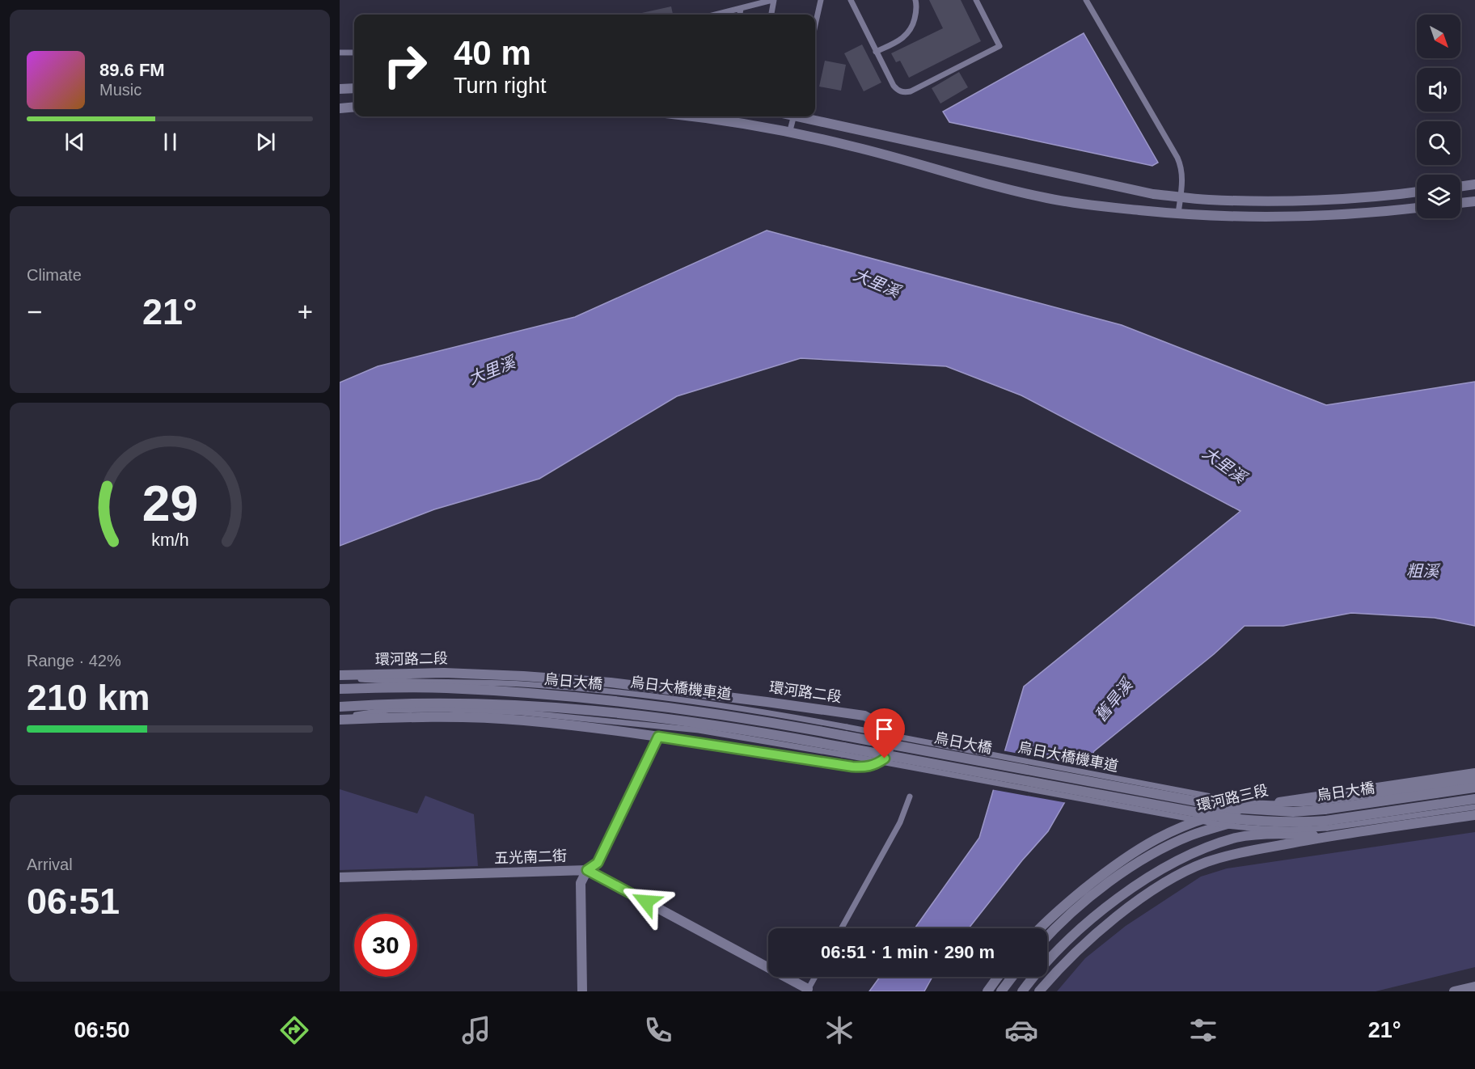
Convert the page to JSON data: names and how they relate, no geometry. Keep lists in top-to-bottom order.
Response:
{
  "streets": {
    "street": [
      "環河路二段",
      "烏日大橋",
      "環河路三段",
      "五光南二街"
    ],
    "lane": ["烏日大橋機車道"]
  },
  "crossings": [
    ["環河路二段", "烏日大橋"],
    ["環河路二段", "烏日大橋機車道"],
    ["烏日大橋", "烏日大橋機車道"],
    ["烏日大橋機車道", "環河路三段"]
  ],
  "water": ["大里溪", "粗溪", "舊旱溪"],
  "north": "bottom right",
  "page": {
    "turn": ["40 m", "Turn right"],
    "song": ["89.6 FM", "Music"],
    "tile": [
      "Climate",
      ["Range · 42%", "210 km"],
      ["Arrival", "06:51"]
    ],
    "heat": ["−", "21°", "+"],
    "limit": "30",
    "trip": "06:51 · 1 min · 290 m",
    "tabs": ["06:50", "21°"],
    "gauge": ["29", "km/h"]
  }
}
